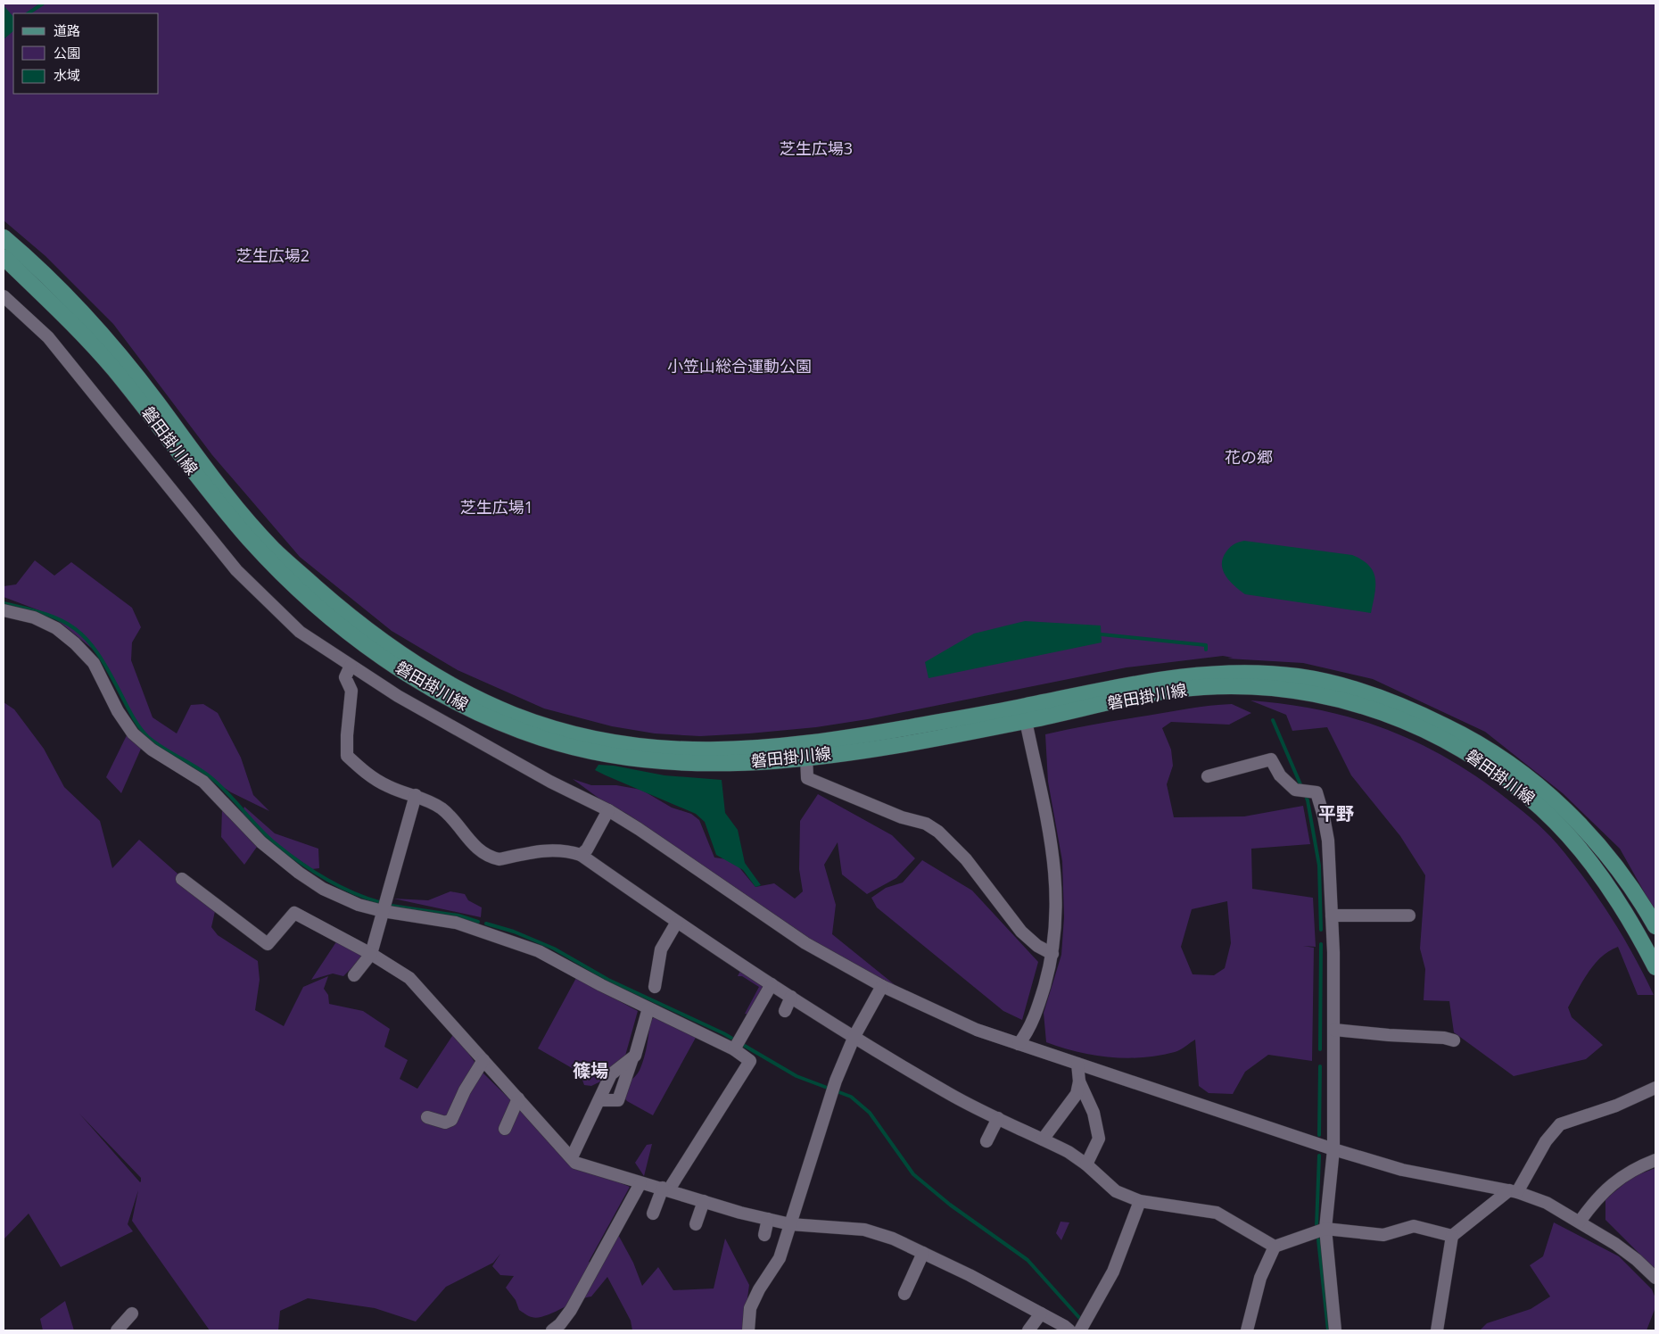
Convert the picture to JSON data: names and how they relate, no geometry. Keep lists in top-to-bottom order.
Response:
{
  "streets": {
    "main road": ["磐田掛川線"]
  },
  "districts": ["平野", "篠場"],
  "parks": [
    "芝生広場3",
    "芝生広場2",
    "小笠山総合運動公園",
    "花の郷",
    "芝生広場1"
  ],
  "legend": ["道路", "公園", "水域"]
}
